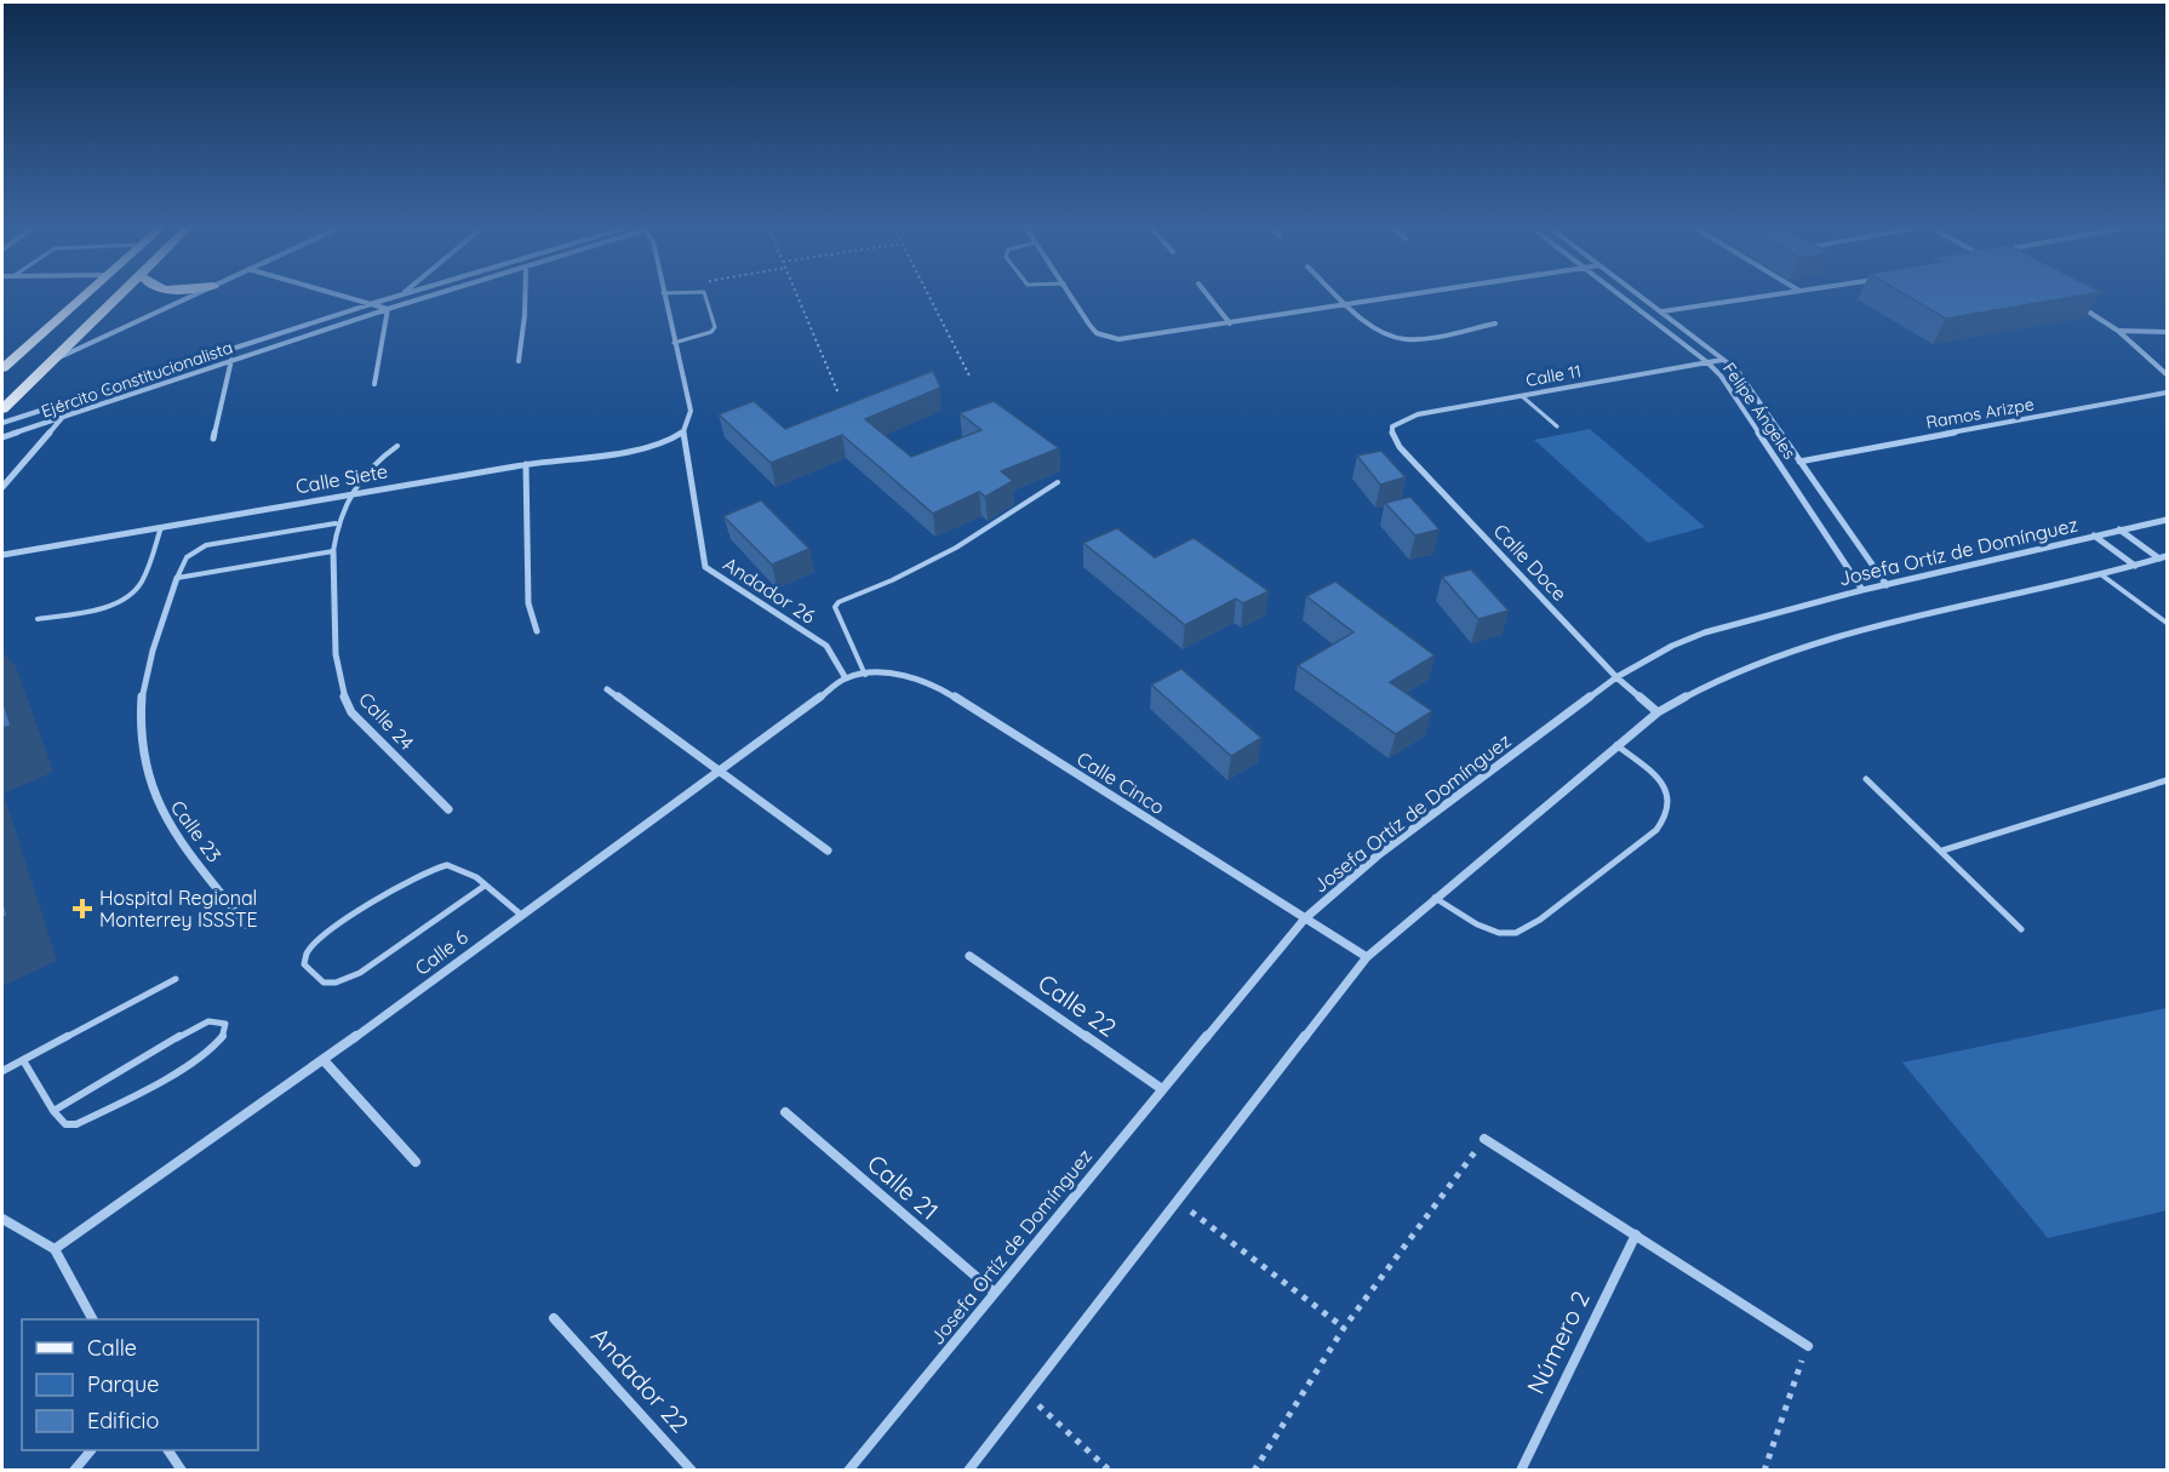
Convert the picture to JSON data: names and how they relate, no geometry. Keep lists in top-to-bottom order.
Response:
{
  "streets": {
    "street": [
      "Calle 11",
      "Ejército Constitucionalista",
      "Felipe Ángeles",
      "Ramos Arizpe",
      "Calle Siete",
      "Josefa Ortíz de Domínguez",
      "Calle Doce",
      "Andador 26",
      "Calle 24",
      "Calle Cinco",
      "Calle 23",
      "Calle 6",
      "Calle 22",
      "Calle 21",
      "Número 2",
      "Andador 22"
    ]
  },
  "crossings": [
    ["Calle 11", "Felipe Ángeles"],
    ["Calle 11", "Calle Doce"],
    ["Felipe Ángeles", "Ramos Arizpe"],
    ["Felipe Ángeles", "Josefa Ortíz de Domínguez"],
    ["Calle Siete", "Andador 26"],
    ["Josefa Ortíz de Domínguez", "Calle Doce"],
    ["Josefa Ortíz de Domínguez", "Calle Cinco"],
    ["Josefa Ortíz de Domínguez", "Calle 22"],
    ["Josefa Ortíz de Domínguez", "Calle 21"],
    ["Andador 26", "Calle Cinco"],
    ["Andador 26", "Calle 6"],
    ["Calle Cinco", "Calle 6"]
  ],
  "places": {
    "health": ["Hospital Regional Monterrey ISSSTE"]
  },
  "legend": ["Calle", "Parque", "Edificio"]
}
